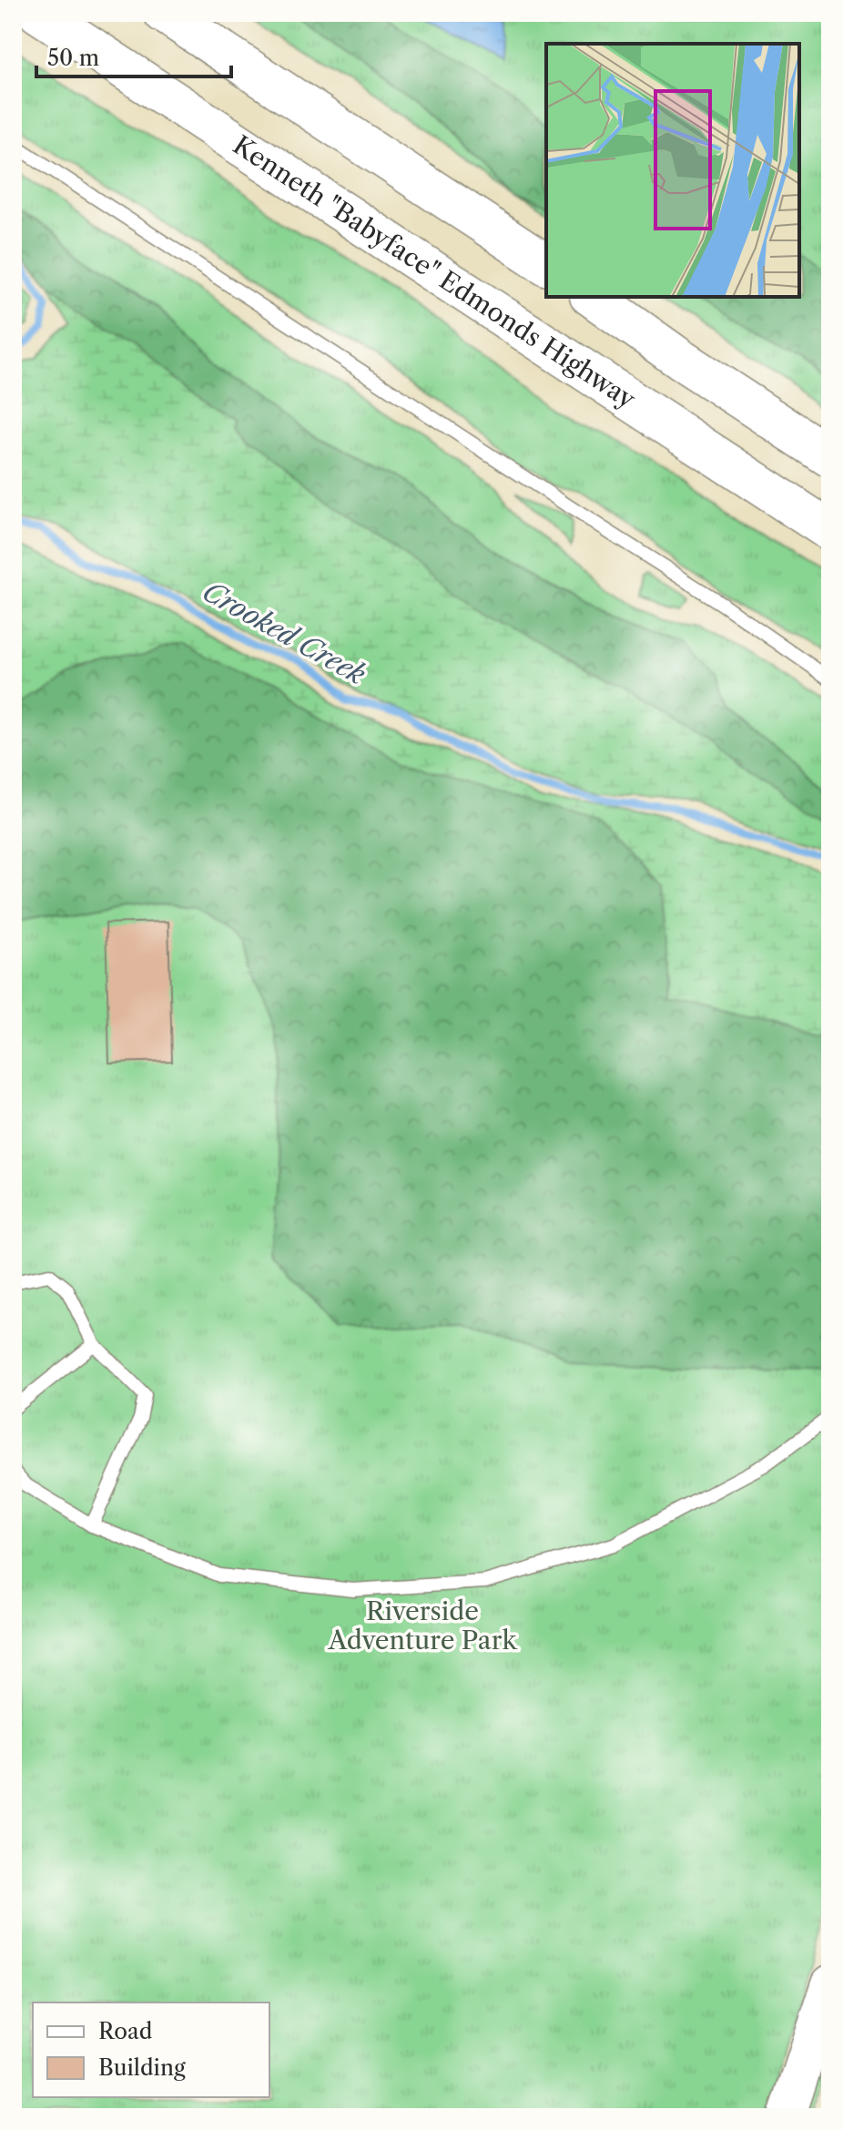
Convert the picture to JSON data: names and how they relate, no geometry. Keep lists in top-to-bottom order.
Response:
{
  "streets": {
    "highway": ["Kenneth \"Babyface\" Edmonds Highway"]
  },
  "water": ["Crooked Creek"],
  "parks": ["Riverside Adventure Park"],
  "legend": ["Road", "Building"],
  "scale_bar": "50 m"
}
